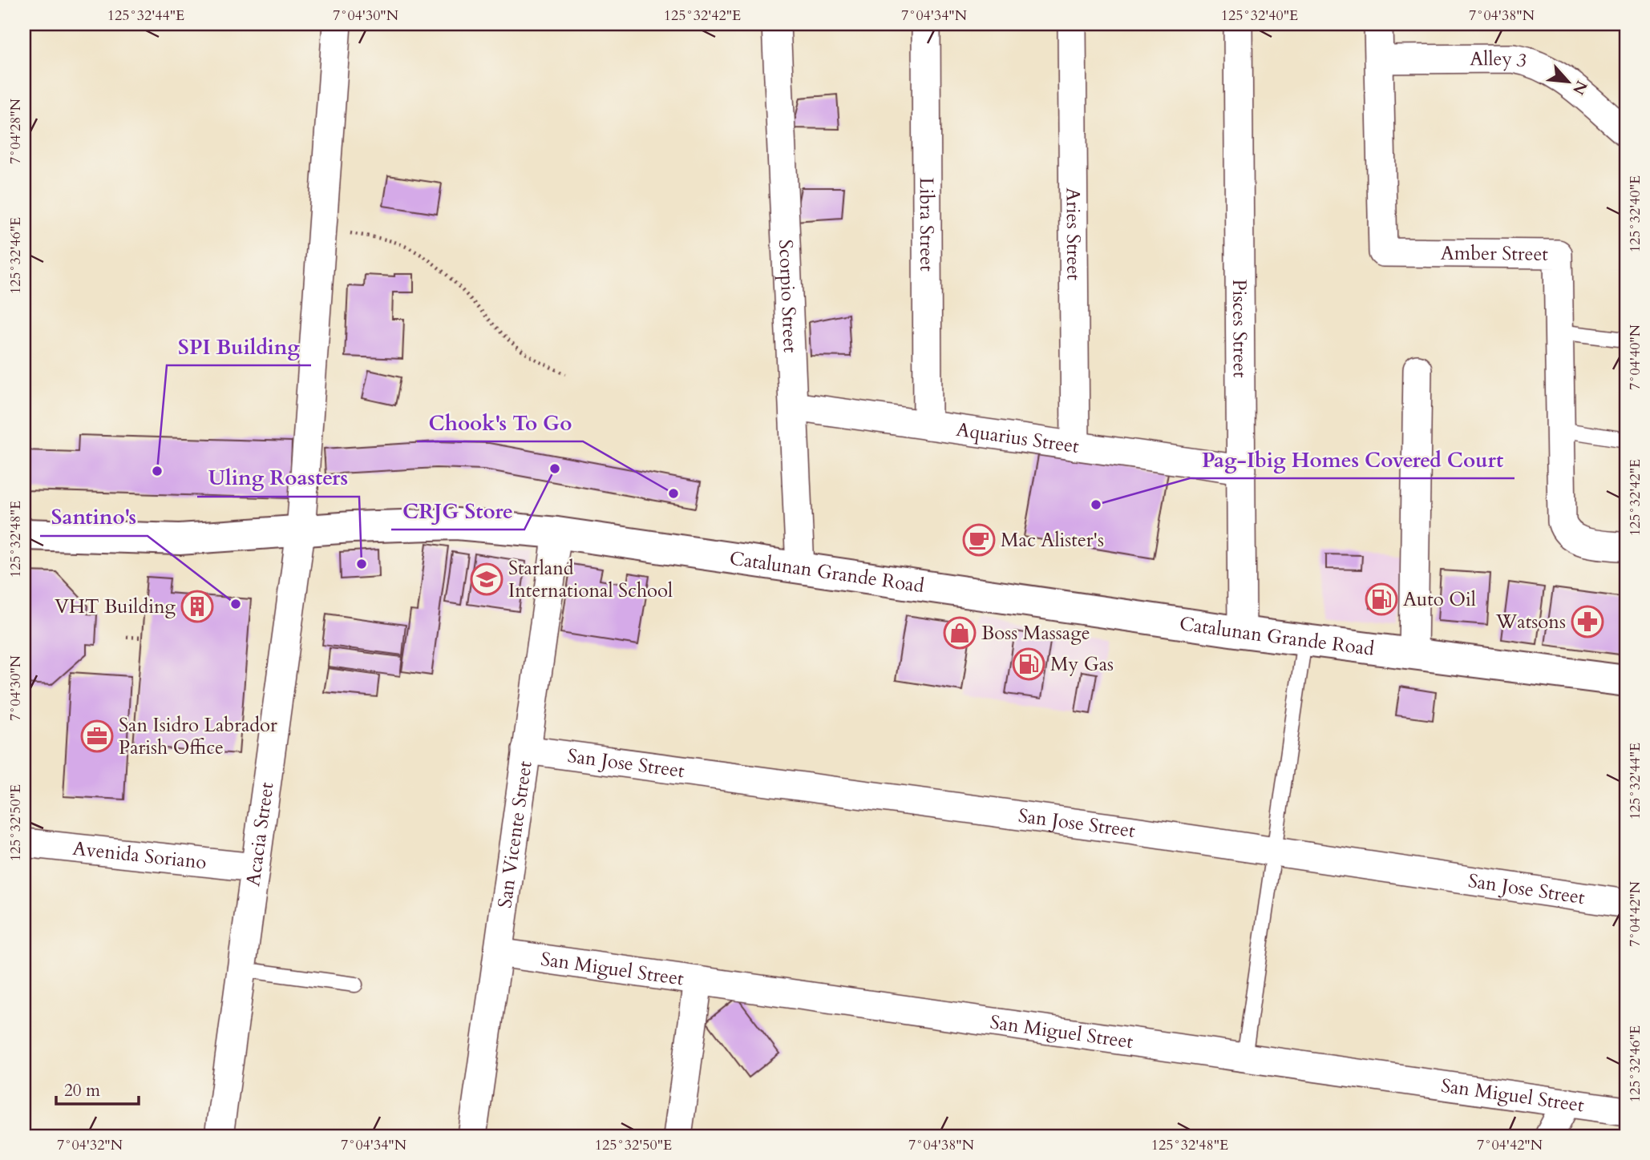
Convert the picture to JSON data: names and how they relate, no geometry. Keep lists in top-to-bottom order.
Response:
{
  "streets": {
    "main road": ["Catalunan Grande Road"],
    "street": [
      "Alley 3",
      "Libra Street",
      "Aries Street",
      "Amber Street",
      "Scorpio Street",
      "Pisces Street",
      "Aquarius Street",
      "San Jose Street",
      "Acacia Street",
      "San Vicente Street",
      "Avenida Soriano",
      "San Miguel Street"
    ]
  },
  "crossings": [
    ["Alley 3", "Amber Street"],
    ["Libra Street", "Aquarius Street"],
    ["Aries Street", "Aquarius Street"],
    ["Scorpio Street", "Aquarius Street"],
    ["Scorpio Street", "Catalunan Grande Road"],
    ["Pisces Street", "Aquarius Street"],
    ["Pisces Street", "Catalunan Grande Road"],
    ["Catalunan Grande Road", "Acacia Street"],
    ["Catalunan Grande Road", "San Vicente Street"],
    ["San Jose Street", "San Vicente Street"],
    ["Acacia Street", "Avenida Soriano"],
    ["San Vicente Street", "San Miguel Street"]
  ],
  "places": {
    "other": [
      "CRJG Store",
      "SPI Building",
      "Chook's To Go",
      "Pag-Ibig Homes Covered Court",
      "Uling Roasters",
      "Santino's"
    ],
    "cafe": ["Mac Alister's"],
    "school or university": ["Starland International School"],
    "fuel station": ["Auto Oil", "My Gas"],
    "building": ["VHT Building"],
    "pharmacy": ["Watsons"],
    "shop": ["Boss Massage"],
    "office": ["San Isidro Labrador Parish Office"]
  },
  "scale_bar": "20 m",
  "north": "bottom right",
  "coordinates": [
    "125°32'44\"E",
    "7°04'30\"N",
    "125°32'42\"E",
    "7°04'34\"N",
    "125°32'40\"E",
    "7°04'38\"N",
    "7°04'28\"N",
    "125°32'46\"E",
    "7°04'40\"N",
    "125°32'48\"E",
    "125°32'50\"E",
    "7°04'42\"N",
    "7°04'32\"N"
  ]
}
